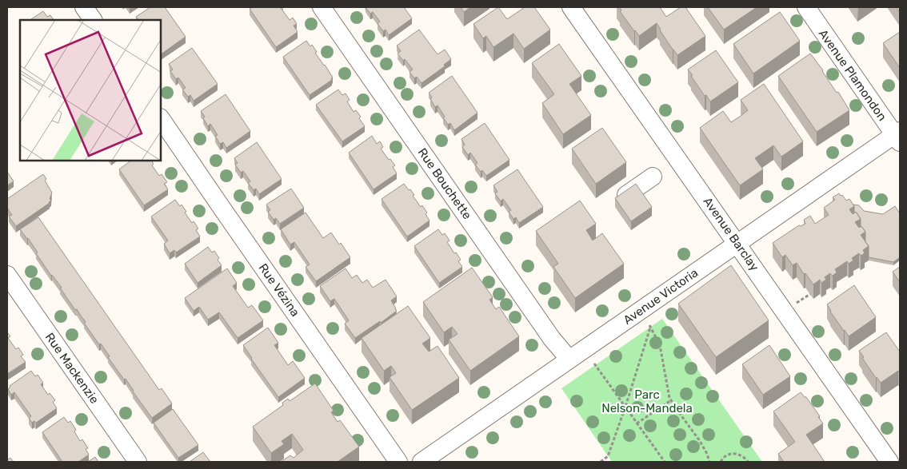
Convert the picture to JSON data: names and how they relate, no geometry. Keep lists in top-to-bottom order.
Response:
{
  "streets": {
    "street": [
      "Avenue Plamondon",
      "Rue Bouchette",
      "Avenue Barclay",
      "Rue Vézina",
      "Avenue Victoria",
      "Rue Mackenzie"
    ]
  },
  "crossings": [
    ["Avenue Plamondon", "Avenue Victoria"],
    ["Rue Bouchette", "Avenue Victoria"],
    ["Avenue Barclay", "Avenue Victoria"]
  ],
  "parks": ["Parc Nelson-Mandela"]
}
